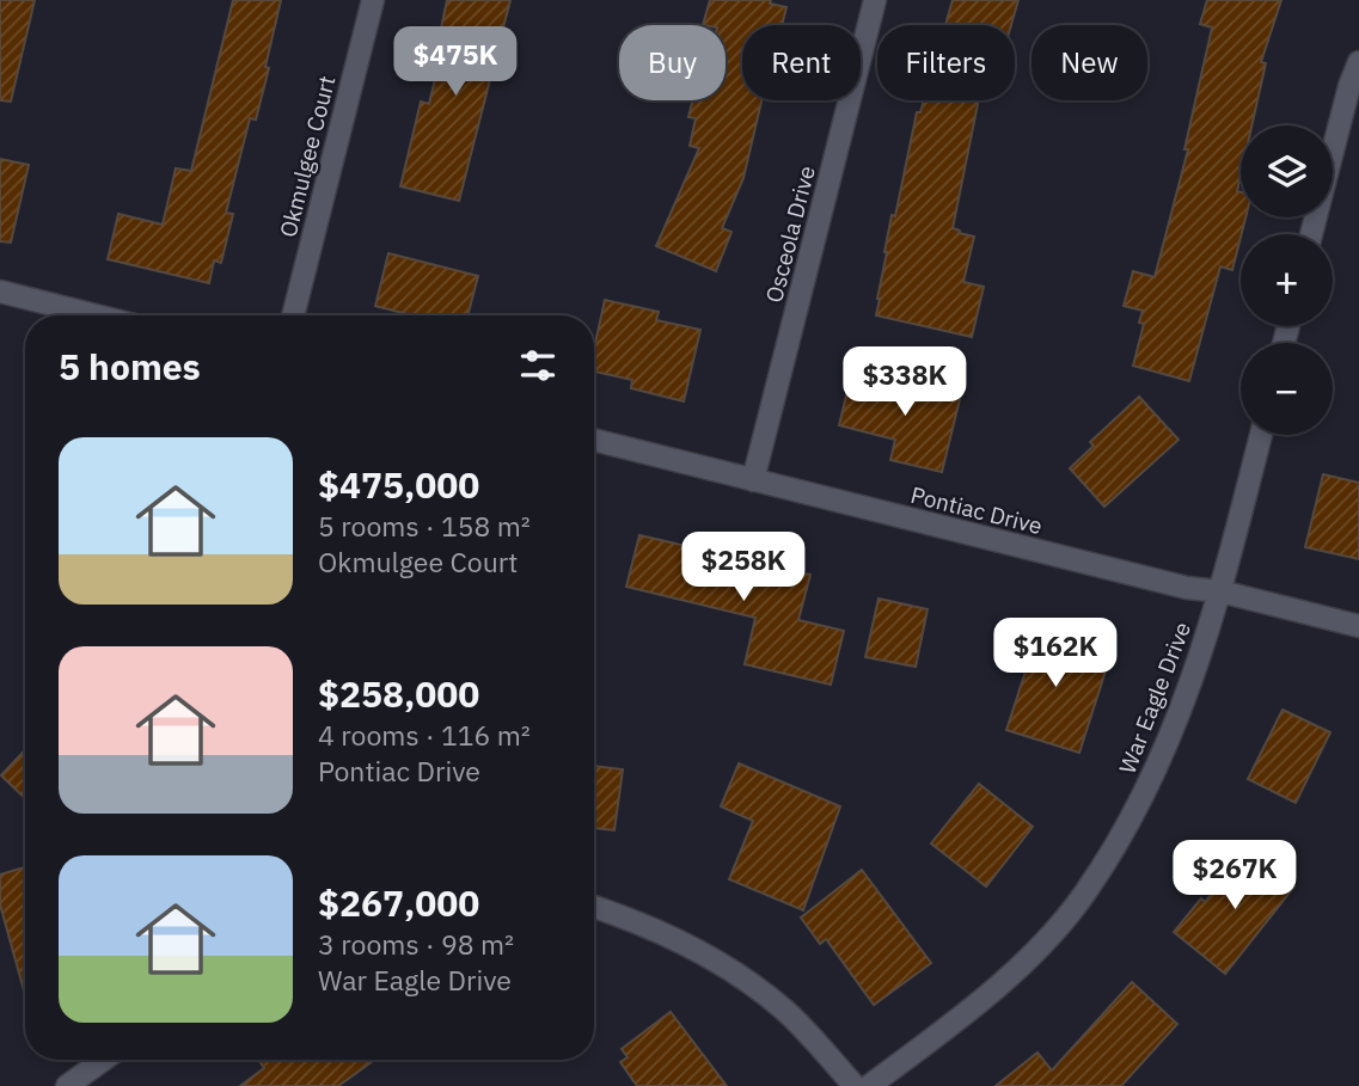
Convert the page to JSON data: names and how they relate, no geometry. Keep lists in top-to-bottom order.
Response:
{
  "streets": {
    "street": [
      "Okmulgee Court",
      "Osceola Drive",
      "Pontiac Drive",
      "War Eagle Drive"
    ]
  },
  "crossings": [
    ["Osceola Drive", "Pontiac Drive"],
    ["Pontiac Drive", "War Eagle Drive"]
  ],
  "page": {
    "chip": [
      "Buy",
      "Rent",
      "Filters",
      "New"
    ],
    "price": [
      "$475K",
      "$338K",
      "$258K",
      "$162K",
      "$267K"
    ],
    "map_buttons": ["+", "−"],
    "heading": "5 homes",
    "list": [
      {
        "name": "$475,000",
        "note": "5 rooms · 158 m² · Okmulgee Court"
      },
      {
        "name": "$258,000",
        "note": "4 rooms · 116 m² · Pontiac Drive"
      },
      {
        "name": "$267,000",
        "note": "3 rooms · 98 m² · War Eagle Drive"
      }
    ]
  }
}
